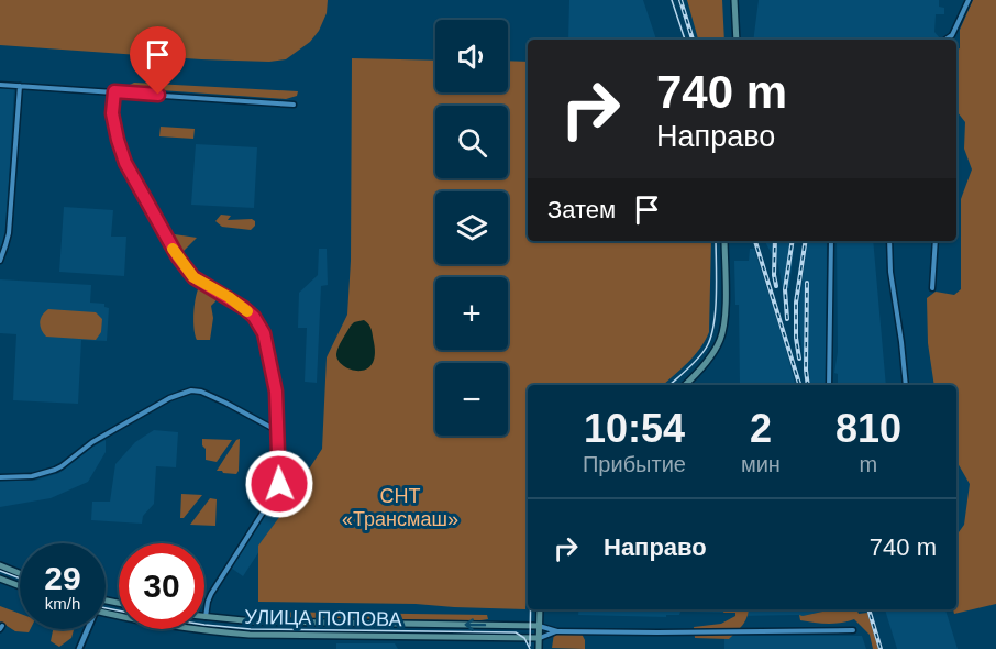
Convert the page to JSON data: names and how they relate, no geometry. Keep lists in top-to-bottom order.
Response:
{
  "streets": {
    "main road": ["УЛИЦА ПОПОВА"]
  },
  "parks": ["СНТ «Трансмаш»"],
  "page": {
    "map_buttons": ["+", "−"],
    "turn": ["740 m", "Направо"],
    "then": "Затем",
    "eta": [
      "10:54",
      "Прибытие",
      "2",
      "мин",
      "810",
      "m"
    ],
    "list": [
      {
        "name": "Направо",
        "value": "740 m"
      }
    ],
    "speed": "29 km/h",
    "limit": "30"
  }
}
